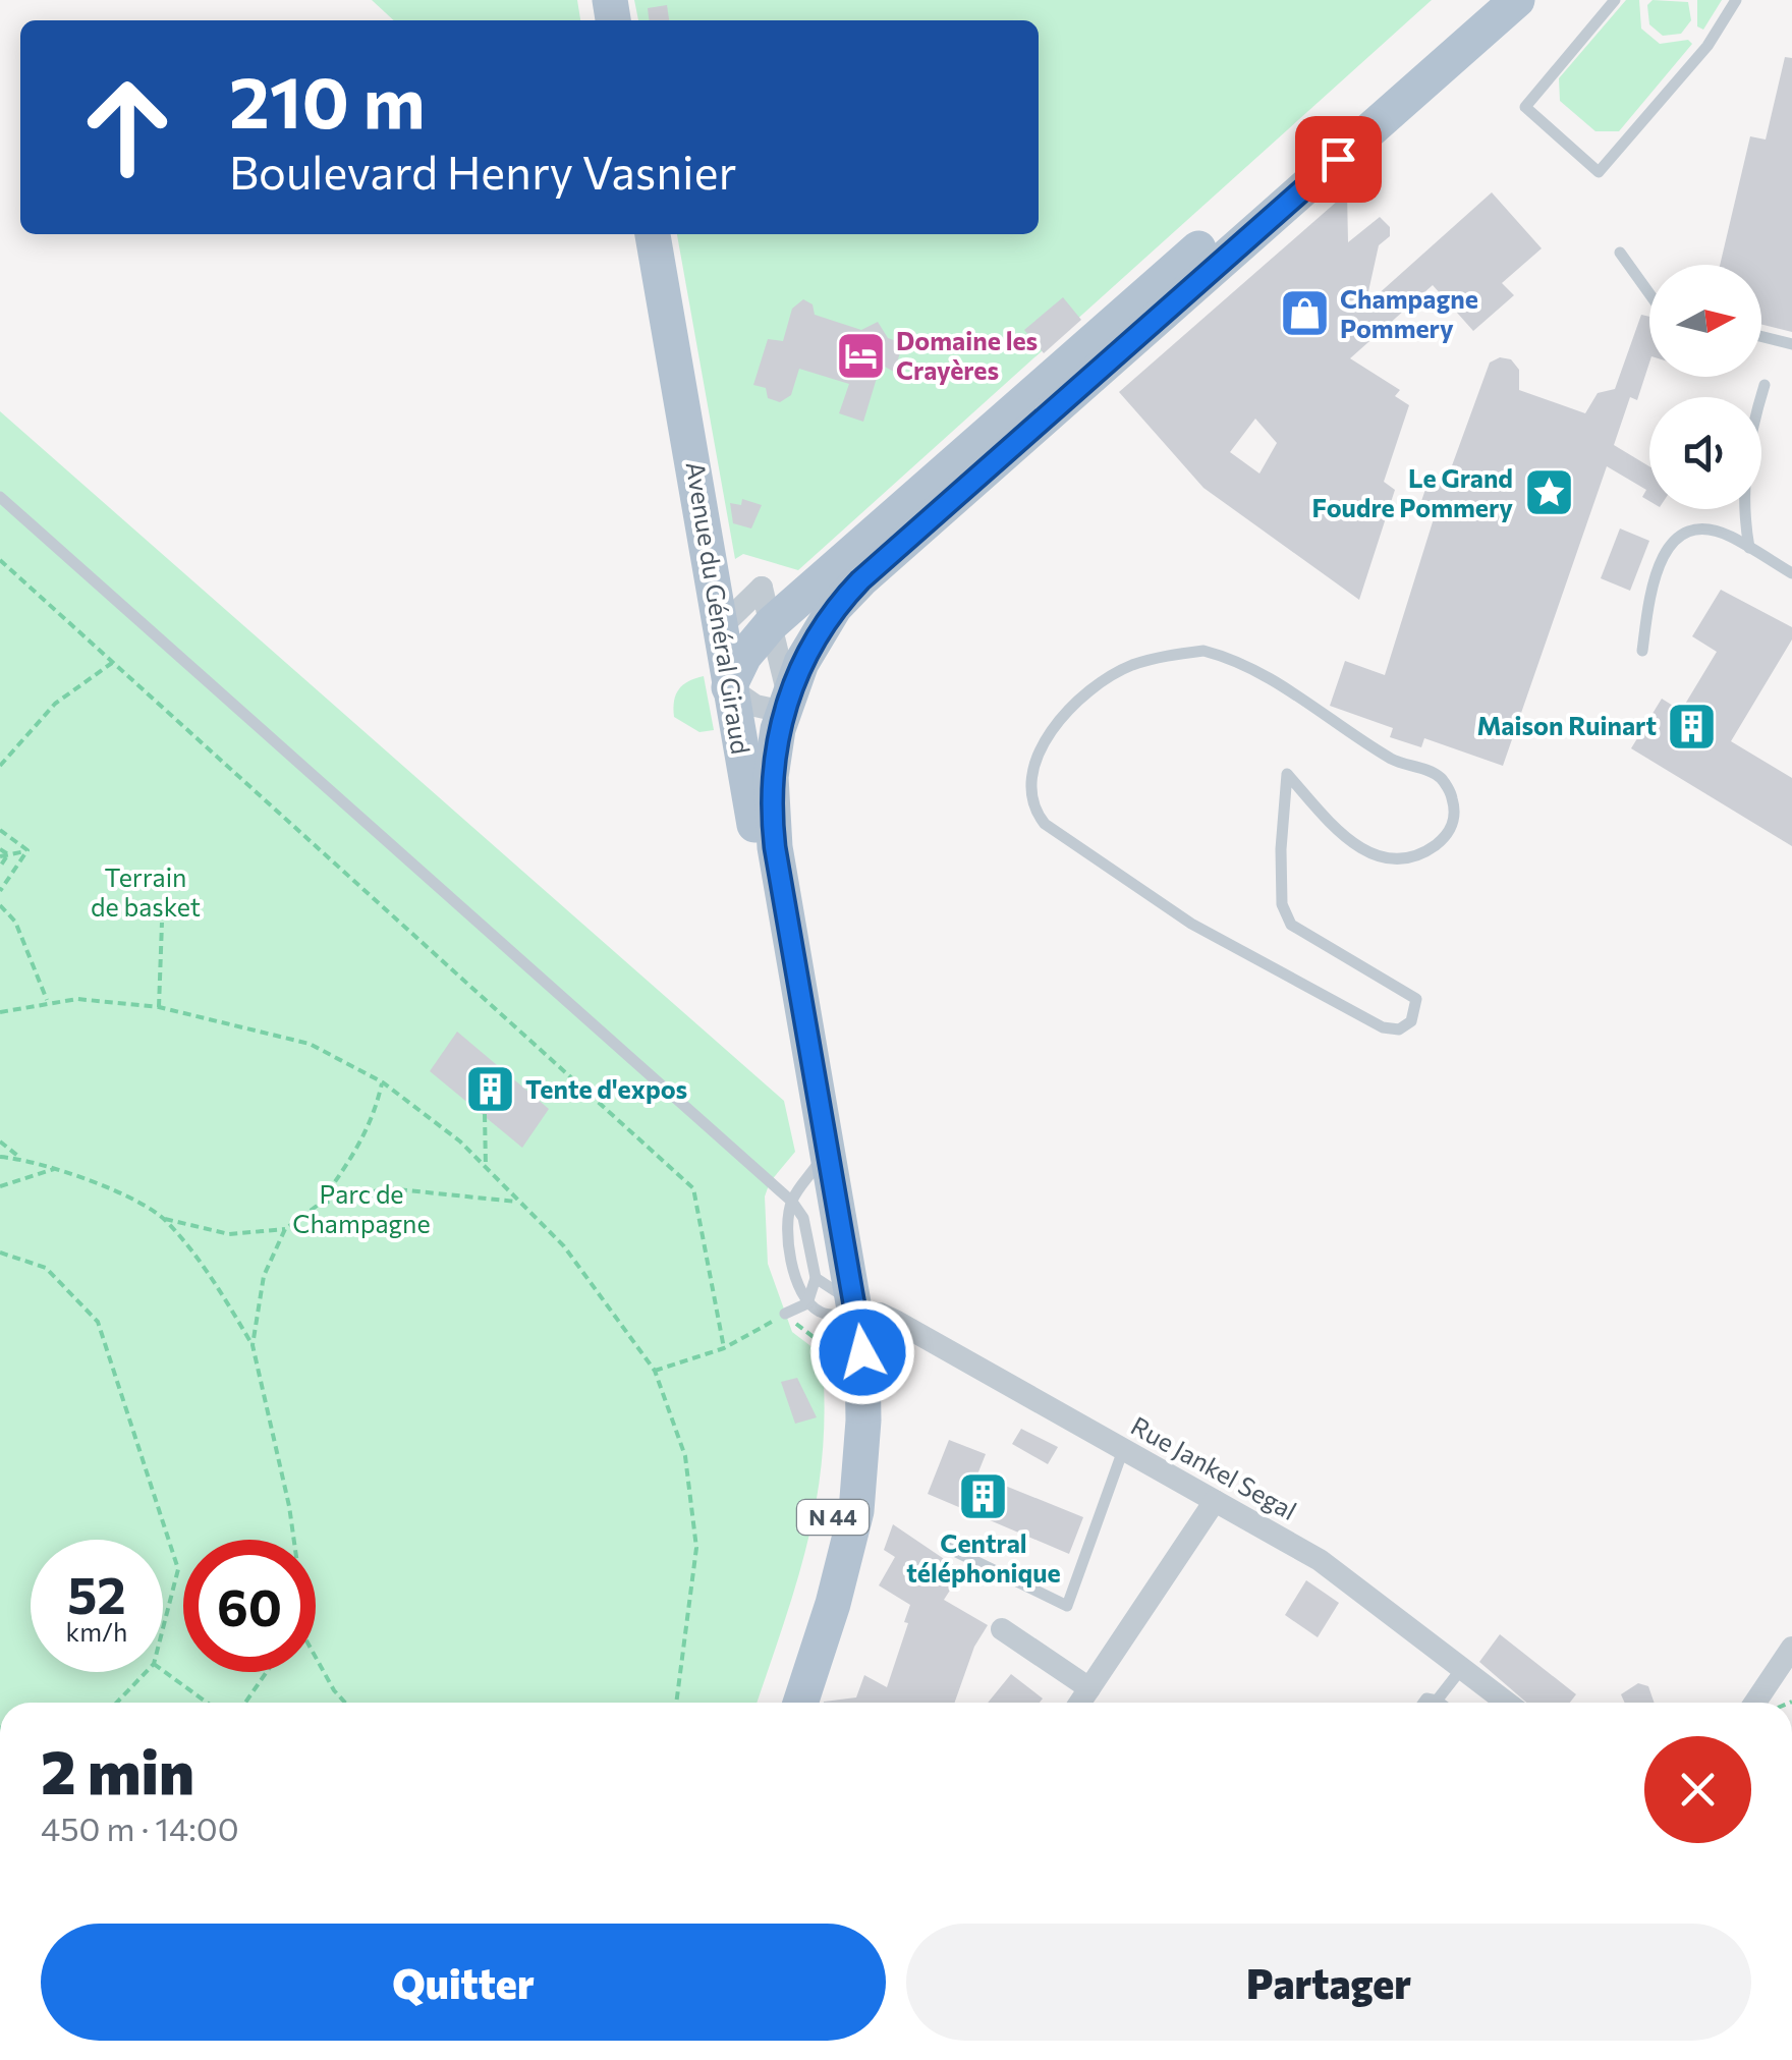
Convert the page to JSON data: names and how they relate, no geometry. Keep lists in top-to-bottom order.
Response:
{
  "streets": {
    "main road": ["Avenue du Général Giraud", "N 44"],
    "street": ["Rue Jankel Segal"]
  },
  "crossings": [
    ["Avenue du Général Giraud", "Rue Jankel Segal"],
    ["Avenue du Général Giraud", "N 44"],
    ["Rue Jankel Segal", "N 44"]
  ],
  "parks": ["Terrain de basket", "Parc de Champagne"],
  "places": {
    "shop": ["Champagne Pommery"],
    "hotel": ["Domaine les Crayères"],
    "place": ["Le Grand Foudre Pommery"],
    "building": ["Maison Ruinart", "Tente d'expos", "Central téléphonique"]
  },
  "north": "right",
  "page": {
    "turn": ["210 m", "Boulevard Henry Vasnier"],
    "speed": "52 km/h",
    "limit": "60",
    "heading": ["2 min", "450 m · 14:00"],
    "buttons": ["Quitter", "Partager"]
  }
}
